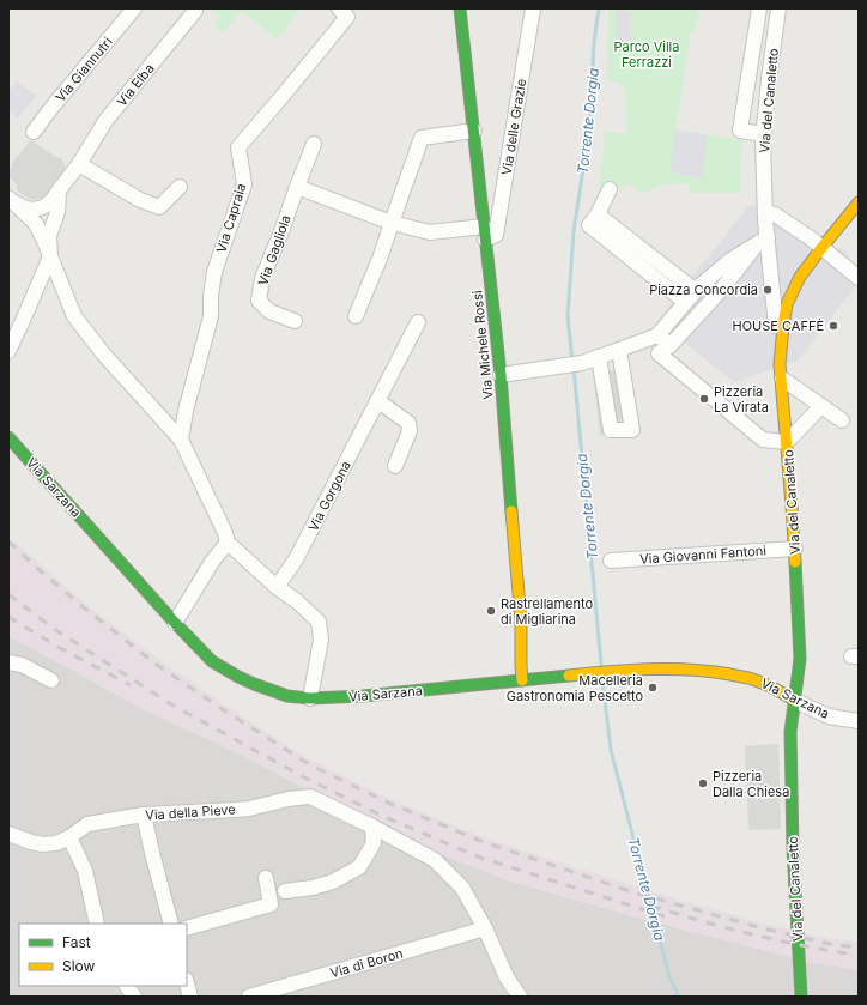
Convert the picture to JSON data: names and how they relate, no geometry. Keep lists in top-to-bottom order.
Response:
{
  "streets": {
    "main road": ["Via del Canaletto", "Via Michele Rossi", "Via Sarzana"],
    "street": [
      "Via Giannutri",
      "Via Elba",
      "Via delle Grazie",
      "Via Capraia",
      "Via Gagliola",
      "Via Gorgona",
      "Via Giovanni Fantoni",
      "Via della Pieve",
      "Via di Boron"
    ]
  },
  "crossings": [
    ["Via del Canaletto", "Via Sarzana"],
    ["Via del Canaletto", "Via Giovanni Fantoni"],
    ["Via delle Grazie", "Via Michele Rossi"],
    ["Via Michele Rossi", "Via Sarzana"],
    ["Via della Pieve", "Via di Boron"]
  ],
  "water": ["Torrente Dorgia"],
  "parks": ["Parco Villa Ferrazzi"],
  "places": [
    "Piazza Concordia",
    "HOUSE CAFFÈ",
    "Pizzeria La Virata",
    "Rastrellamento di Migliarina",
    "Macelleria Gastronomia Pescetto",
    "Pizzeria Dalla Chiesa"
  ],
  "legend": ["Fast", "Slow"]
}
